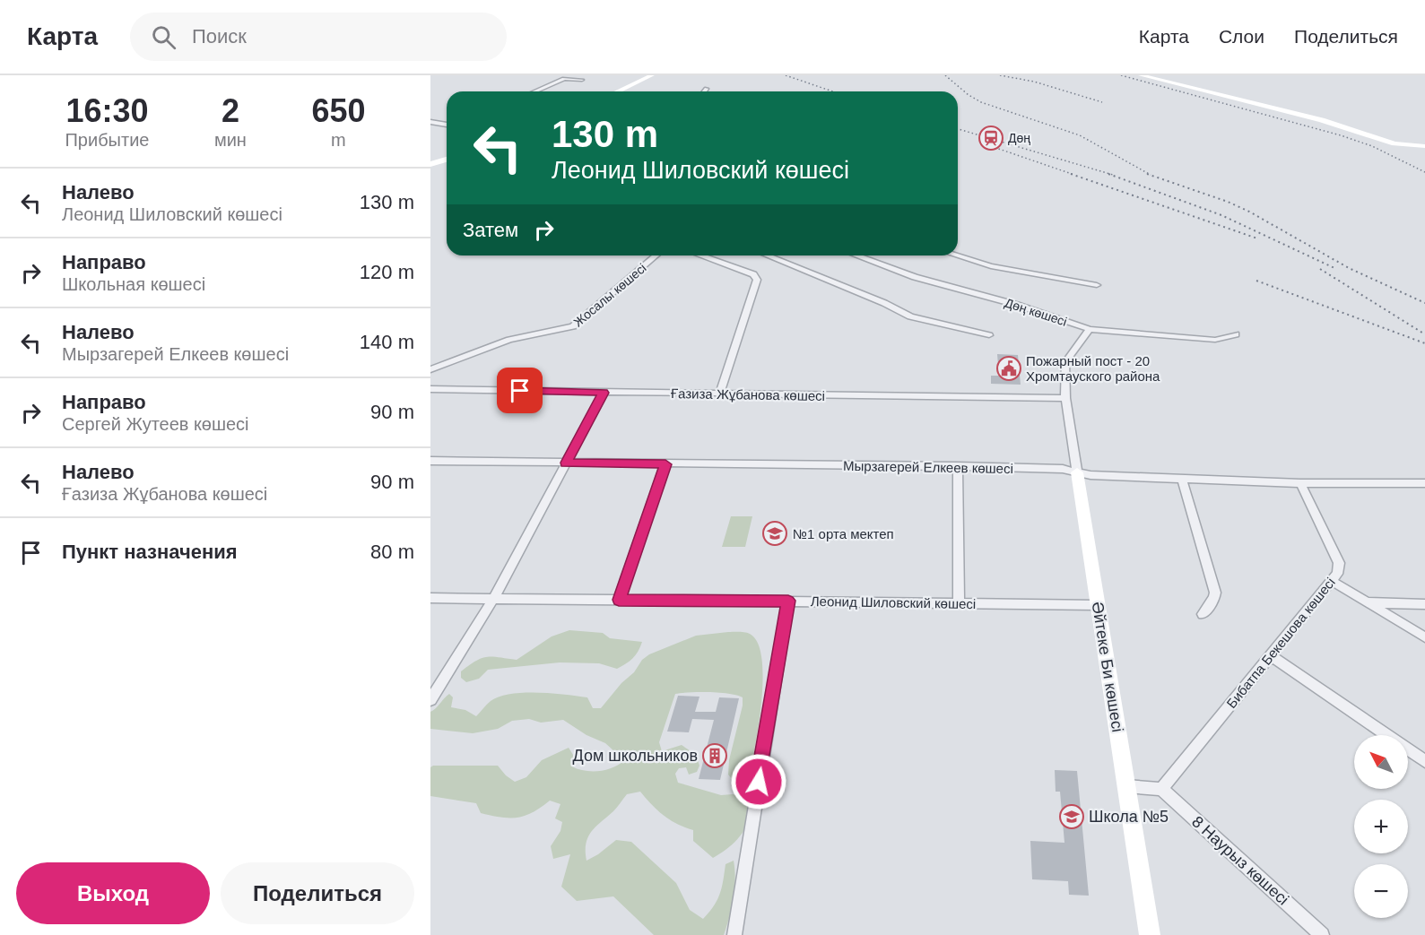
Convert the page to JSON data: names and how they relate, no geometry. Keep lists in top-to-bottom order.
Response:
{
  "streets": {
    "street": [
      "Жосалы көшесі",
      "Дөң көшесі",
      "Ғазиза Жұбанова көшесі",
      "Мырзагерей Елкеев көшесі",
      "Леонид Шиловский көшесі",
      "Бибатпа Бекешова көшесі",
      "Әйтеке Би көшесі",
      "8 Наурыз көшесі"
    ]
  },
  "crossings": [
    ["Дөң көшесі", "Әйтеке Би көшесі"],
    ["Ғазиза Жұбанова көшесі", "Әйтеке Би көшесі"],
    ["Мырзагерей Елкеев көшесі", "Бибатпа Бекешова көшесі"],
    ["Мырзагерей Елкеев көшесі", "Әйтеке Би көшесі"],
    ["Леонид Шиловский көшесі", "Әйтеке Би көшесі"],
    ["Бибатпа Бекешова көшесі", "8 Наурыз көшесі"]
  ],
  "places": {
    "station": ["Дөң"],
    "public building": ["Пожарный пост - 20 Хромтауского района"],
    "school or university": ["№1 орта мектеп", "Школа №5"],
    "building": ["Дом школьников"]
  },
  "north": "top left",
  "page": {
    "header": "Карта",
    "search": "Поиск",
    "nav": ["Карта", "Слои", "Поделиться"],
    "eta": [
      "16:30",
      "Прибытие",
      "2",
      "мин",
      "650",
      "m"
    ],
    "turn": ["130 m", "Леонид Шиловский көшесі"],
    "list": [
      {
        "name": "Налево",
        "note": "Леонид Шиловский көшесі",
        "value": "130 m"
      },
      {
        "name": "Направо",
        "note": "Школьная көшесі",
        "value": "120 m"
      },
      {
        "name": "Налево",
        "note": "Мырзагерей Елкеев көшесі",
        "value": "140 m"
      },
      {
        "name": "Направо",
        "note": "Сергей Жутеев көшесі",
        "value": "90 m"
      },
      {
        "name": "Налево",
        "note": "Ғазиза Жұбанова көшесі",
        "value": "90 m"
      },
      {
        "name": "Пункт назначения",
        "value": "80 m"
      }
    ],
    "then": "Затем",
    "map_buttons": ["+", "−"],
    "buttons": ["Выход", "Поделиться"]
  }
}
